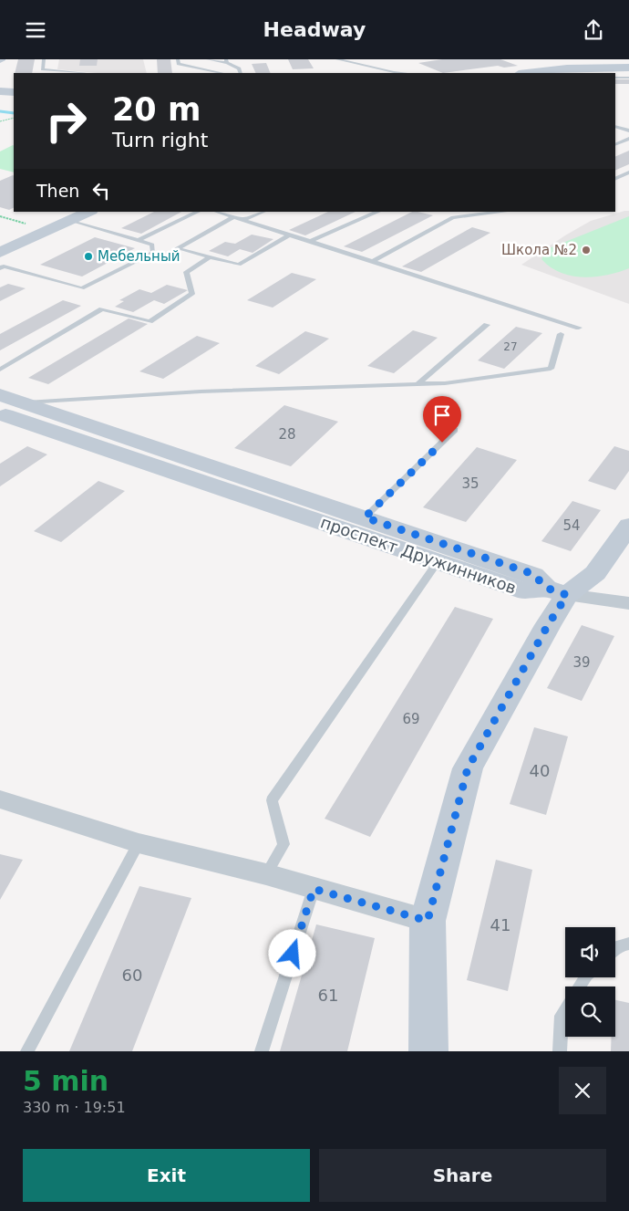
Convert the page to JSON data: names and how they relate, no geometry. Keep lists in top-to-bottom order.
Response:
{
  "streets": {
    "street": ["проспект Дружинников"]
  },
  "places": ["Школа №2", "Мебельный"],
  "house_numbers": [
    "27",
    "28",
    "35",
    "54",
    "39",
    "69",
    "40",
    "41",
    "60",
    "61"
  ],
  "page": {
    "header": "Headway",
    "turn": ["20 m", "Turn right"],
    "then": "Then",
    "heading": ["5 min", "330 m · 19:51"],
    "buttons": ["Exit", "Share"]
  }
}
